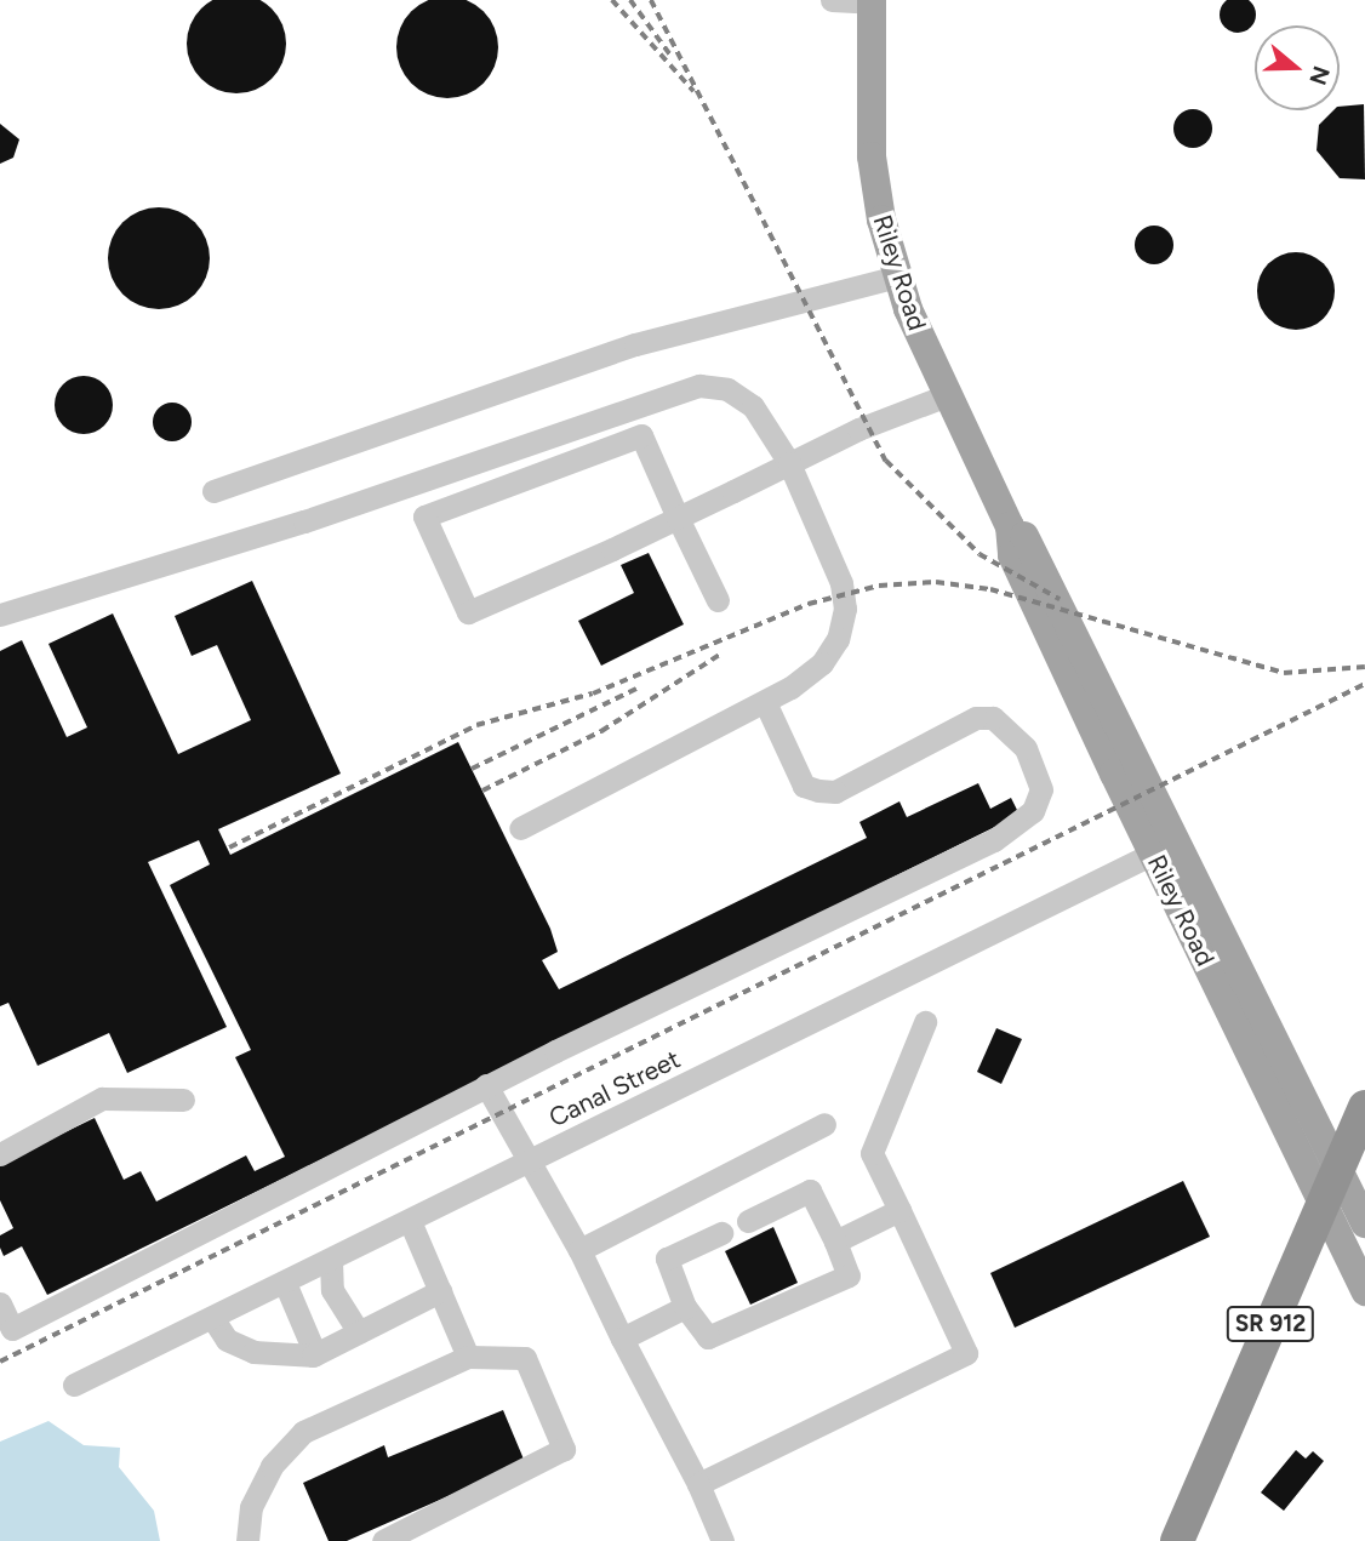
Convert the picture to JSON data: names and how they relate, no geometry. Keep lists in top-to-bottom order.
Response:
{
  "streets": {
    "highway": ["SR 912"],
    "main road": ["Riley Road"],
    "street": ["Canal Street"]
  },
  "crossings": [
    ["Riley Road", "Canal Street"]
  ],
  "north": "right"
}
